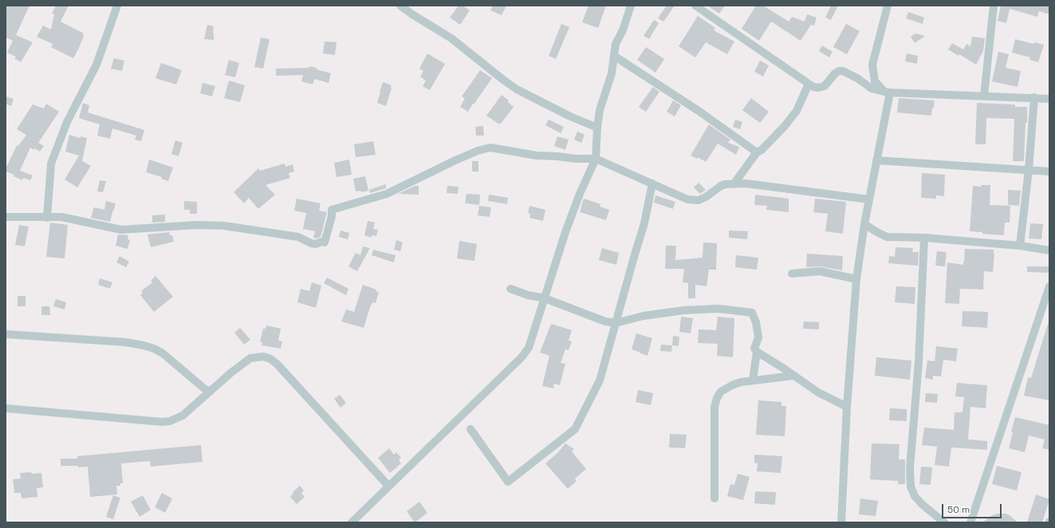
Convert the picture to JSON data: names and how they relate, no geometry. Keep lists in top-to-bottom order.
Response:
{
  "scale_bar": "50 m"
}
